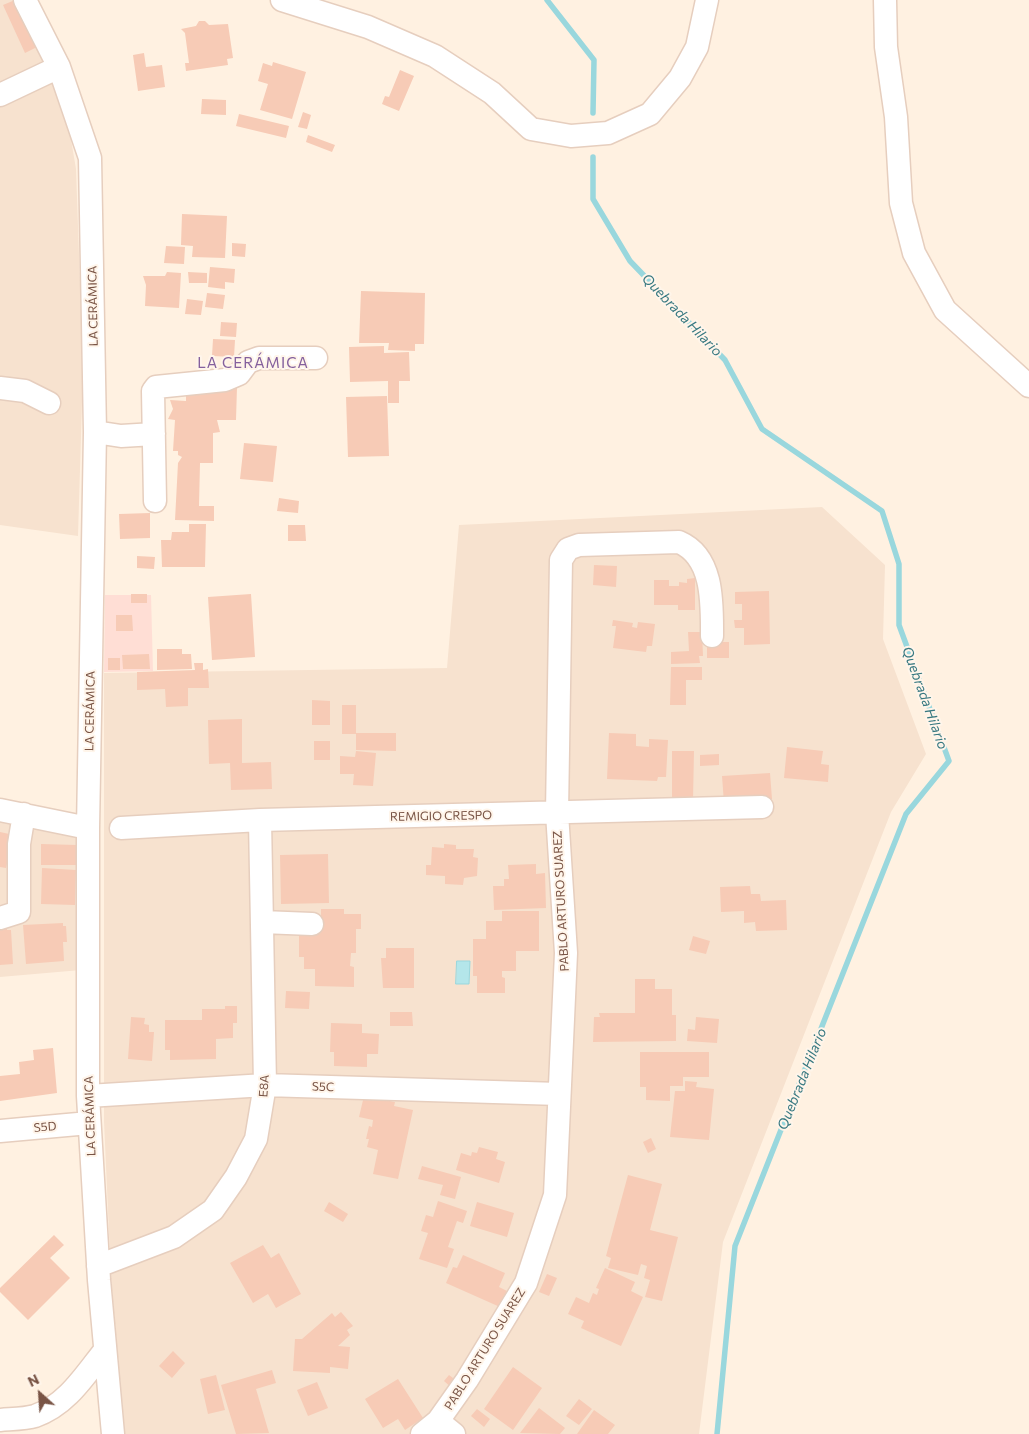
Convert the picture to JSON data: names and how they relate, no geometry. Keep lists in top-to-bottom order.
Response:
{
  "streets": {
    "street": [
      "LA CERÁMICA",
      "REMIGIO CRESPO",
      "PABLO ARTURO SUAREZ",
      "E8A",
      "S5C",
      "S5D"
    ]
  },
  "crossings": [
    ["LA CERÁMICA", "E8A"],
    ["LA CERÁMICA", "S5C"],
    ["LA CERÁMICA", "S5D"],
    ["REMIGIO CRESPO", "PABLO ARTURO SUAREZ"],
    ["REMIGIO CRESPO", "E8A"],
    ["PABLO ARTURO SUAREZ", "S5C"],
    ["E8A", "S5C"]
  ],
  "districts": ["LA CERÁMICA"],
  "water": ["Quebrada Hilario"],
  "north": "top left"
}
